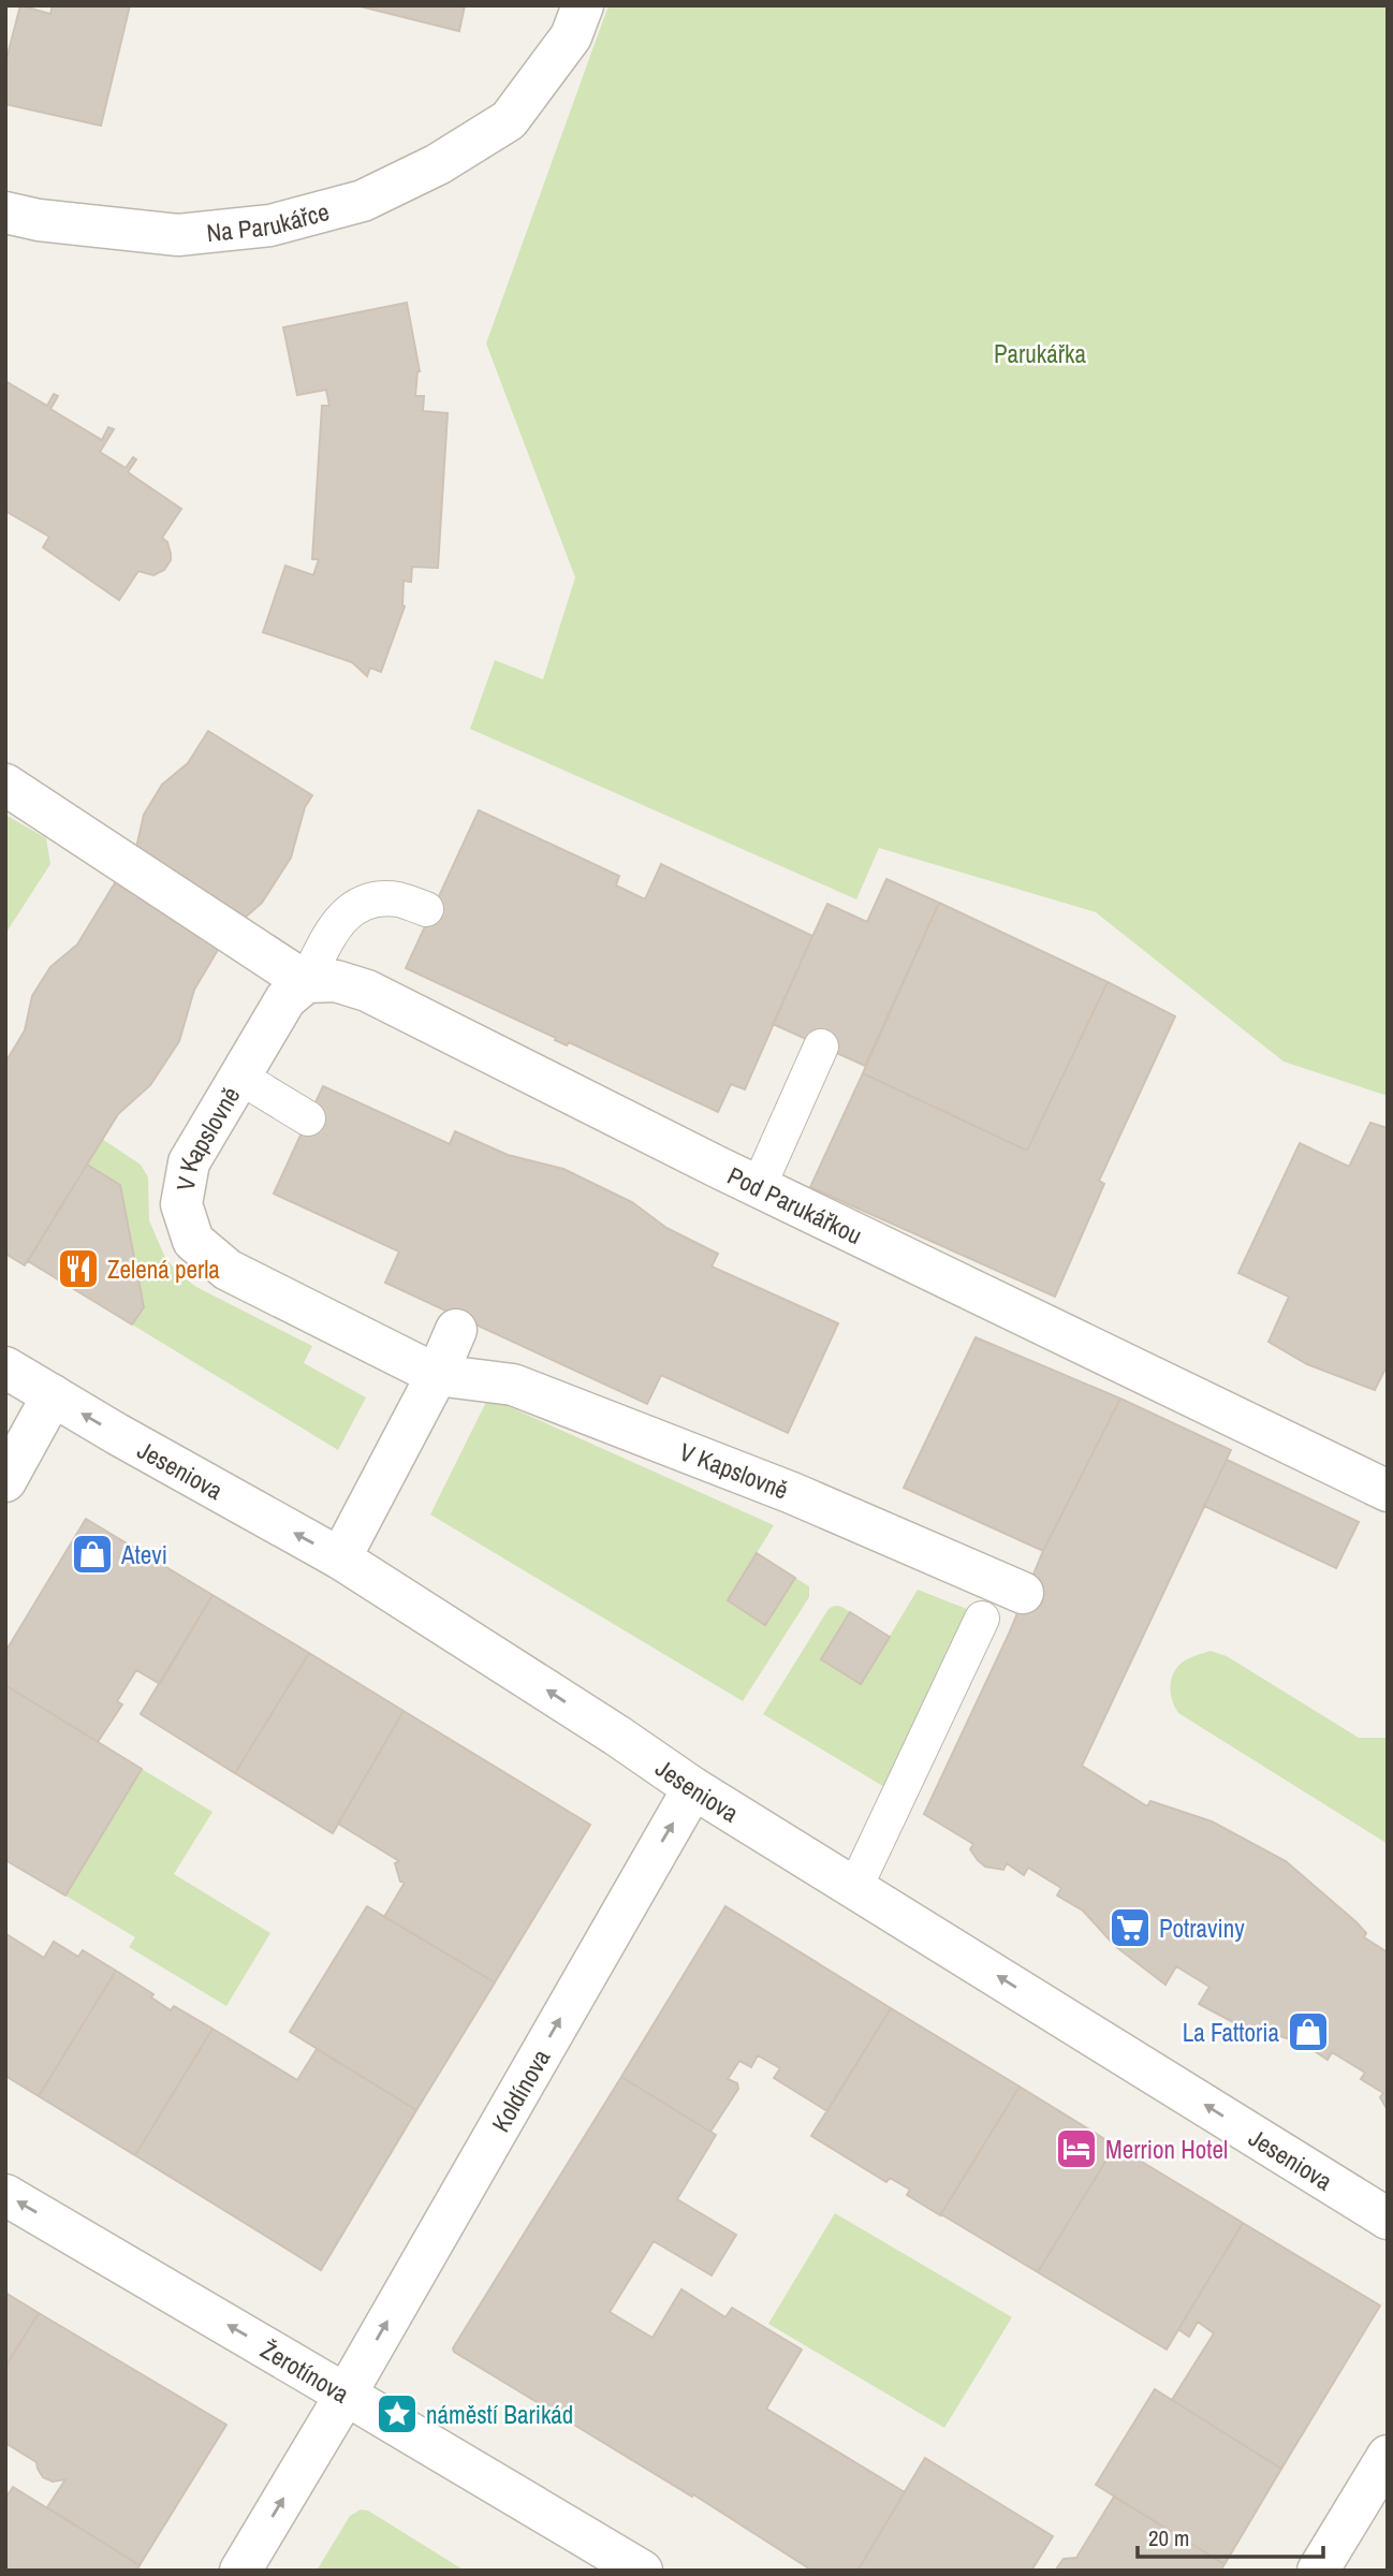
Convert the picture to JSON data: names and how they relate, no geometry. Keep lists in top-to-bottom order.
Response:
{
  "streets": {
    "street": [
      "Na Parukářce",
      "V Kapslovně",
      "Pod Parukářkou",
      "Jeseniova",
      "Koldínova",
      "Žerotínova"
    ]
  },
  "crossings": [
    ["Jeseniova", "Koldínova"],
    ["Koldínova", "Žerotínova"]
  ],
  "one_way": ["Jeseniova", "Koldínova", "Žerotínova"],
  "parks": ["Parukářka"],
  "places": {
    "restaurant": ["Zelená perla"],
    "shop": ["Atevi", "La Fattoria"],
    "supermarket": ["Potraviny"],
    "hotel": ["Merrion Hotel"],
    "place": ["náměstí Barikád"]
  },
  "scale_bar": "20 m"
}
